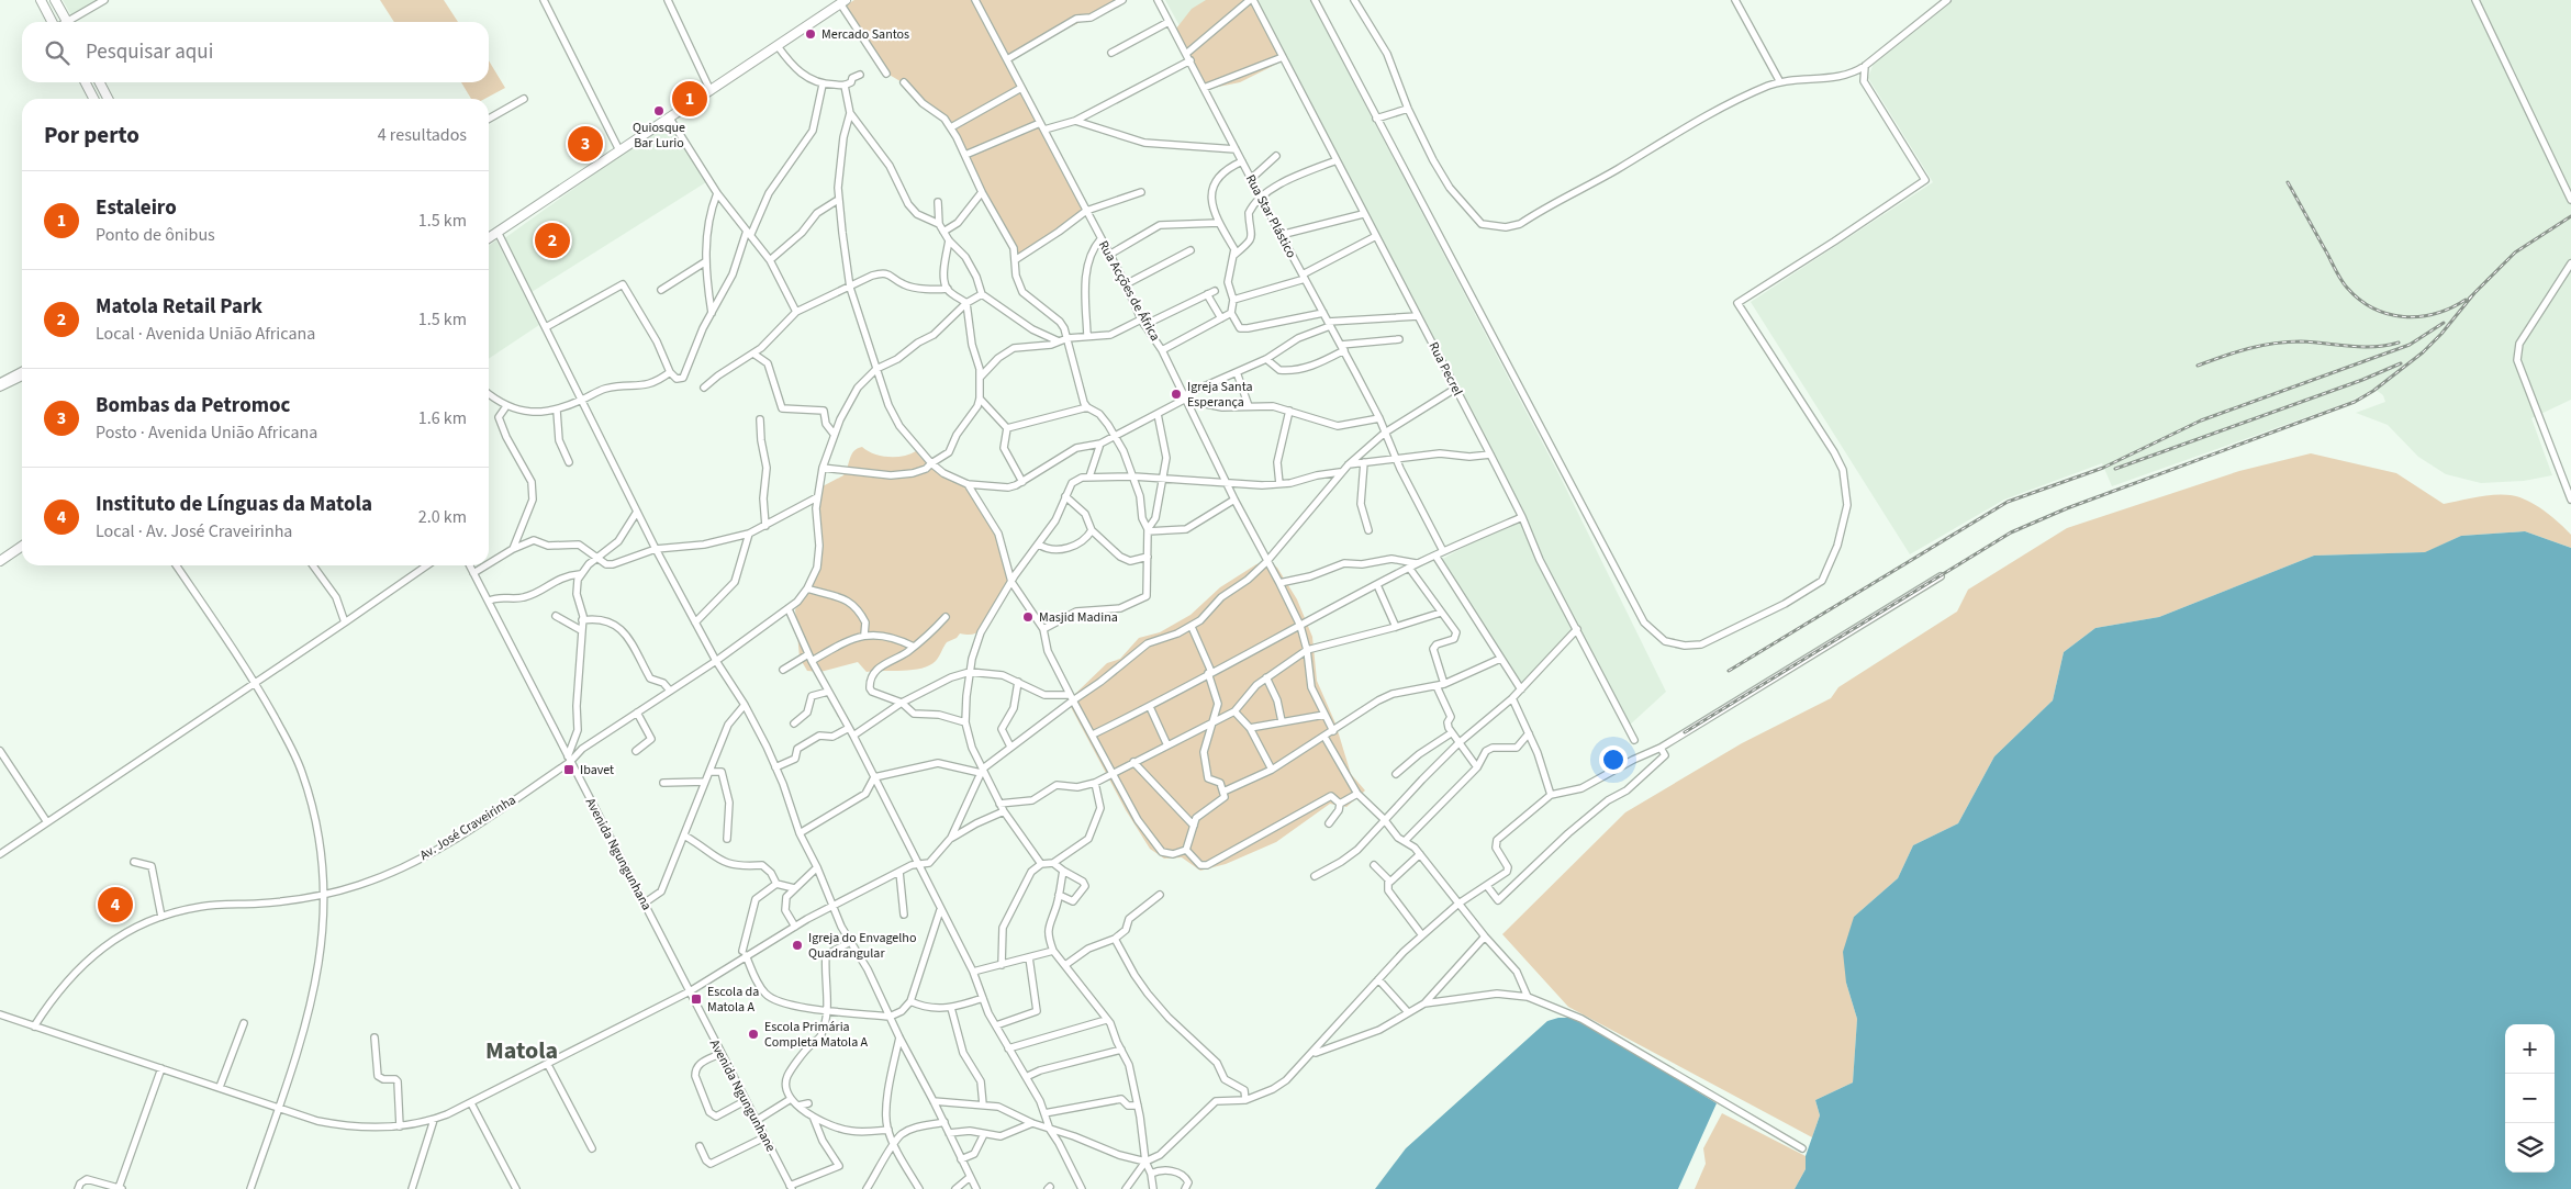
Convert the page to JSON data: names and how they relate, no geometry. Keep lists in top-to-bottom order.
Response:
{
  "streets": {
    "street": [
      "Rua Star Plástico",
      "Rua Acções de África",
      "Rua Pecrel",
      "Av. José Craveirinha",
      "Avenida Ngungunhana",
      "Avenida Ngungunhane"
    ]
  },
  "crossings": [
    ["Av. José Craveirinha", "Avenida Ngungunhana"],
    ["Avenida Ngungunhana", "Avenida Ngungunhane"]
  ],
  "districts": ["Matola"],
  "places": {
    "other": [
      "Mercado Santos",
      "Quiosque Bar Lurio",
      "Igreja Santa Esperança",
      "Masjid Madina",
      "Igreja do Envagelho Quadrangular",
      "Escola Primária Completa Matola A"
    ],
    "transit": ["Ibavet", "Escola da Matola A"]
  },
  "page": {
    "search": "Pesquisar aqui",
    "pins": [
      "1",
      "3",
      "2",
      "4"
    ],
    "heading": ["Por perto", "4 resultados"],
    "list": [
      {
        "mark": "1",
        "name": "Estaleiro",
        "note": "Ponto de ônibus",
        "value": "1.5 km"
      },
      {
        "mark": "2",
        "name": "Matola Retail Park",
        "note": "Local · Avenida União Africana",
        "value": "1.5 km"
      },
      {
        "mark": "3",
        "name": "Bombas da Petromoc",
        "note": "Posto · Avenida União Africana",
        "value": "1.6 km"
      },
      {
        "mark": "4",
        "name": "Instituto de Línguas da Matola",
        "note": "Local · Av. José Craveirinha",
        "value": "2.0 km"
      }
    ],
    "map_buttons": ["+", "−"]
  }
}
